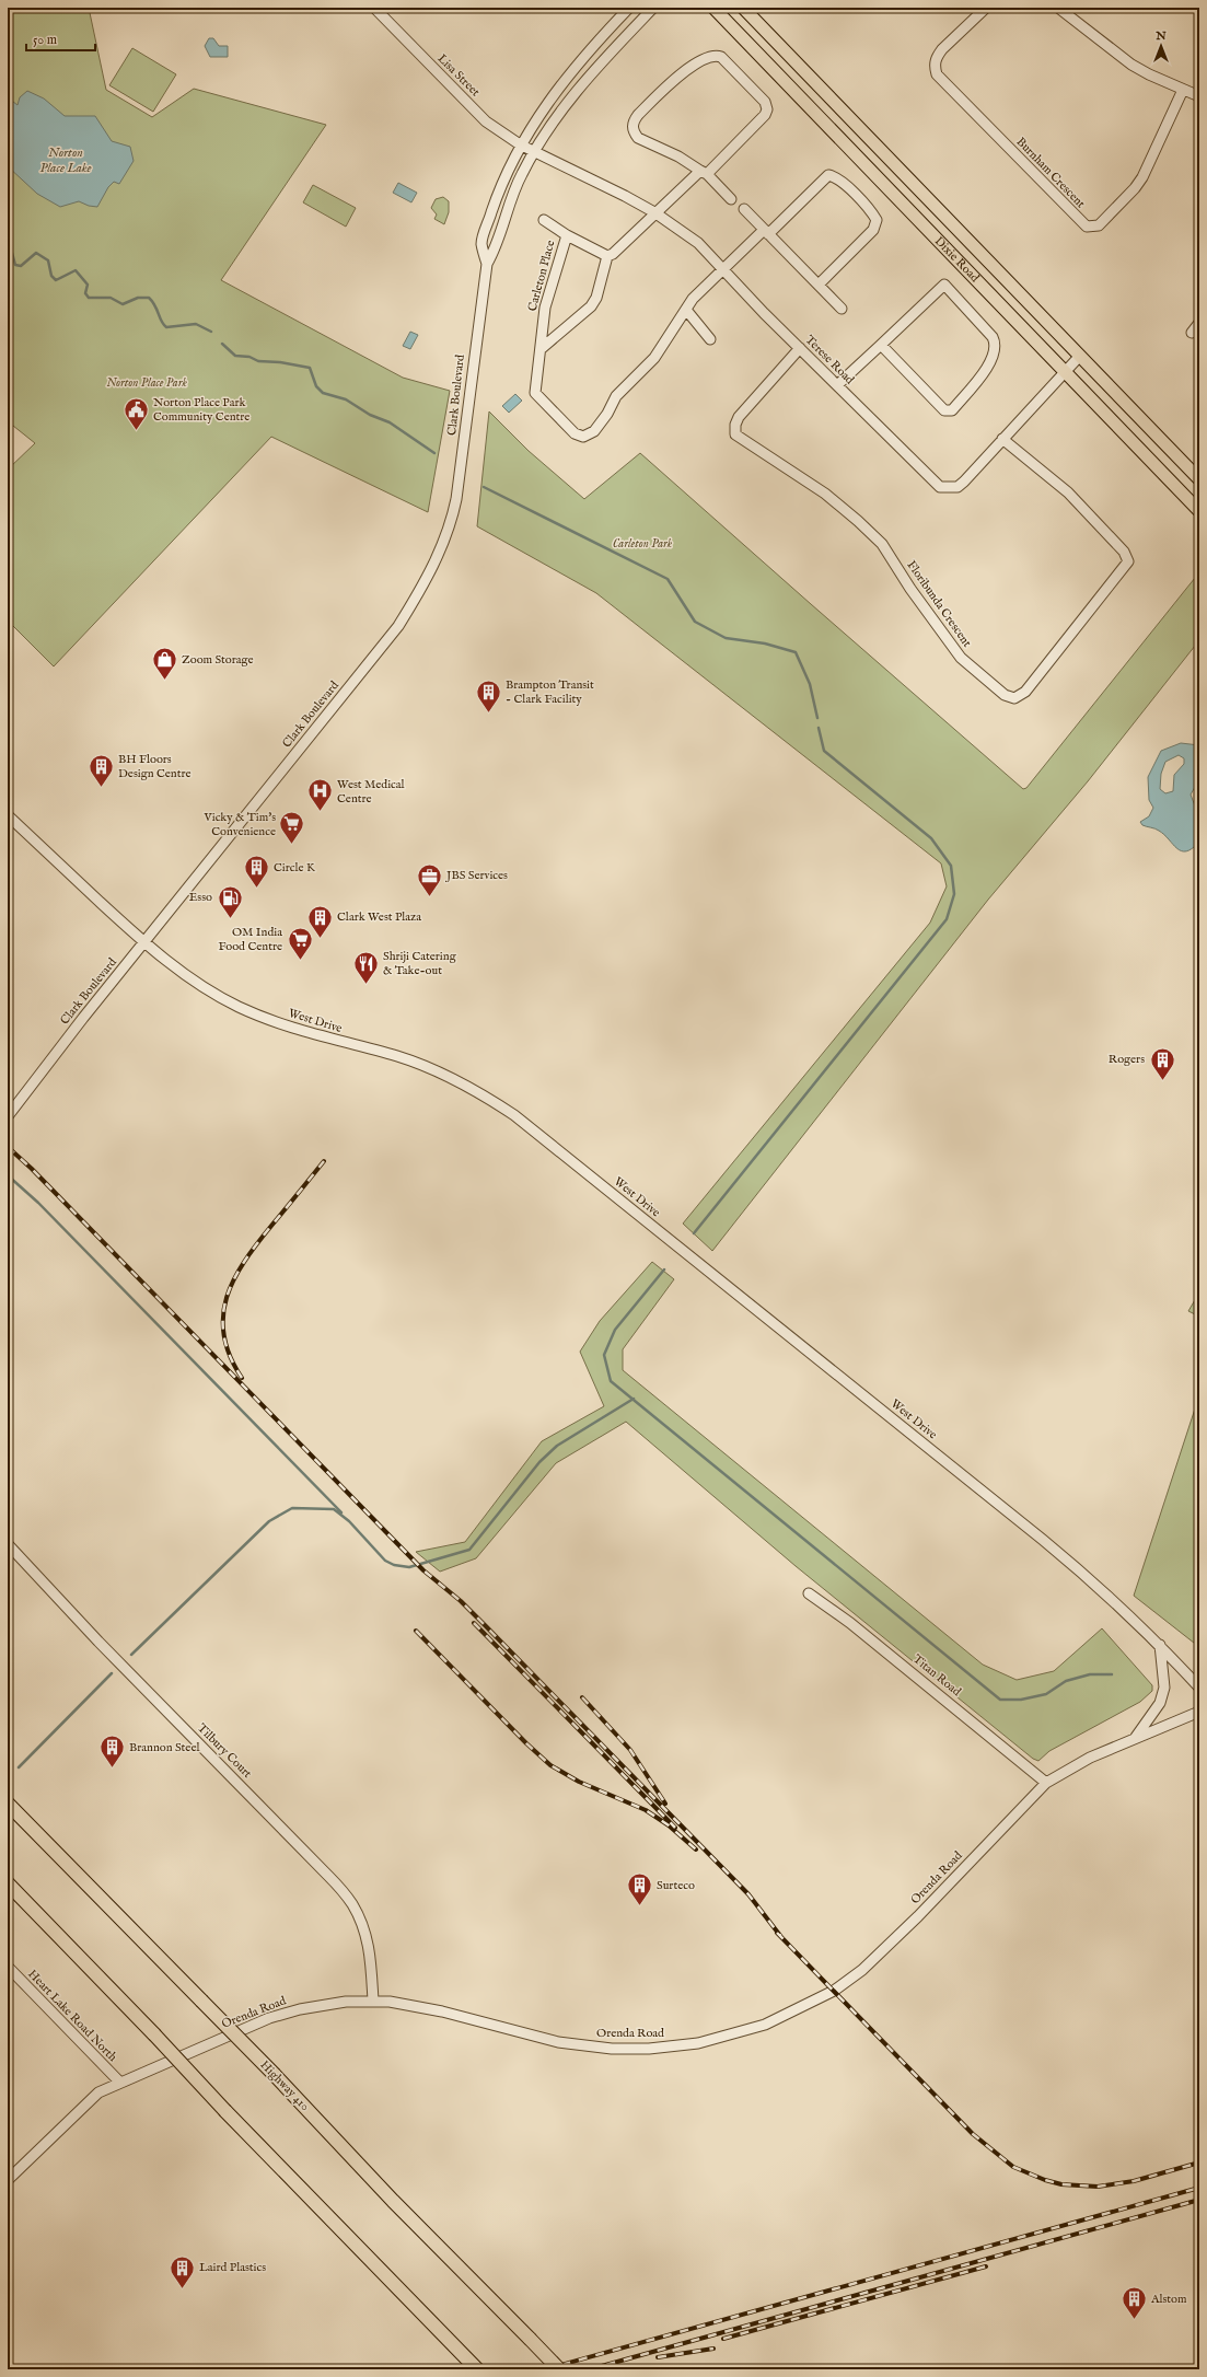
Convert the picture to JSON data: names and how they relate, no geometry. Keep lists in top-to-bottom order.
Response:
{
  "streets": {
    "highway": ["Highway 410"],
    "main road": ["Dixie Road"],
    "street": [
      "Lisa Street",
      "Burnham Crescent",
      "Carleton Place",
      "Terese Road",
      "Clark Boulevard",
      "Floribunda Crescent",
      "West Drive",
      "Titan Road",
      "Tilbury Court",
      "Orenda Road",
      "Heart Lake Road North"
    ]
  },
  "crossings": [
    ["Lisa Street", "Terese Road"],
    ["Lisa Street", "Clark Boulevard"],
    ["Dixie Road", "Terese Road"],
    ["Carleton Place", "Terese Road"],
    ["Terese Road", "Clark Boulevard"],
    ["Terese Road", "Floribunda Crescent"],
    ["Clark Boulevard", "West Drive"],
    ["Titan Road", "Orenda Road"],
    ["Tilbury Court", "Orenda Road"],
    ["Orenda Road", "Heart Lake Road North"]
  ],
  "water": ["Norton Place Lake"],
  "parks": ["Norton Place Park", "Carleton Park"],
  "places": {
    "public building": ["Norton Place Park Community Centre"],
    "shop": ["Zoom Storage"],
    "building": [
      "Brampton Transit - Clark Facility",
      "BH Floors Design Centre",
      "Circle K",
      "Clark West Plaza",
      "Rogers",
      "Brannon Steel",
      "Surteco",
      "Laird Plastics",
      "Alstom"
    ],
    "hospital": ["West Medical Centre"],
    "supermarket": ["Vicky & Tim's Convenience", "OM India Food Centre"],
    "office": ["JBS Services"],
    "fuel station": ["Esso"],
    "restaurant": ["Shriji Catering & Take-out"]
  },
  "scale_bar": "50 m",
  "north": "top"
}
